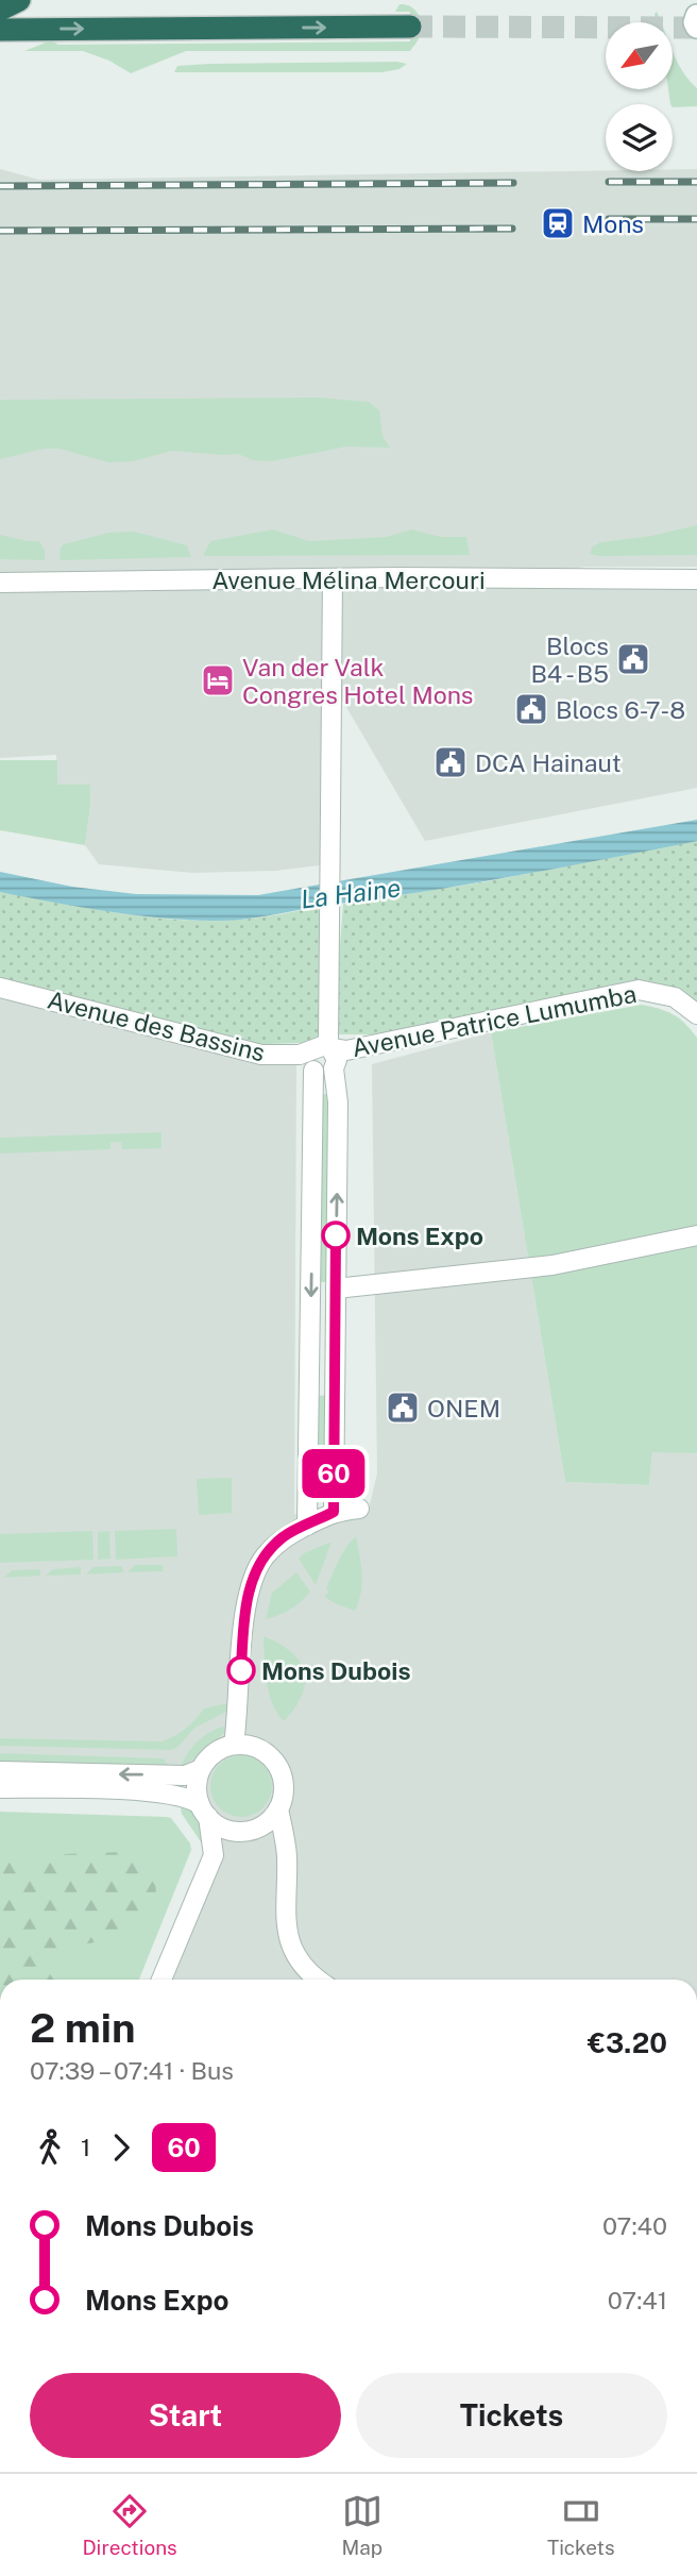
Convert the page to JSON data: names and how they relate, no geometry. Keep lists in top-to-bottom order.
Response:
{
  "streets": {
    "street": ["Avenue Mélina Mercouri", "Avenue Patrice Lumumba", "Avenue des Bassins"]
  },
  "crossings": [
    ["Avenue Patrice Lumumba", "Avenue des Bassins"]
  ],
  "water": ["La Haine"],
  "places": {
    "station": ["Mons"],
    "public building": [
      "Blocs B4 - B5",
      "Blocs 6-7-8",
      "DCA Hainaut",
      "ONEM"
    ],
    "hotel": ["Van der Valk Congres Hotel Mons"],
    "other": ["Mons Expo", "Mons Dubois"]
  },
  "lines": ["bus line 60"],
  "north": "bottom left",
  "page": {
    "on_map": "60",
    "heading": ["2 min", "07:39 – 07:41 · Bus", "€3.20"],
    "legs": ["1", "60"],
    "list": [
      {
        "name": "Mons Dubois",
        "value": "07:40"
      },
      {
        "name": "Mons Expo",
        "value": "07:41"
      }
    ],
    "buttons": ["Start", "Tickets"],
    "tabs": ["Directions", "Map", "Tickets"]
  }
}
